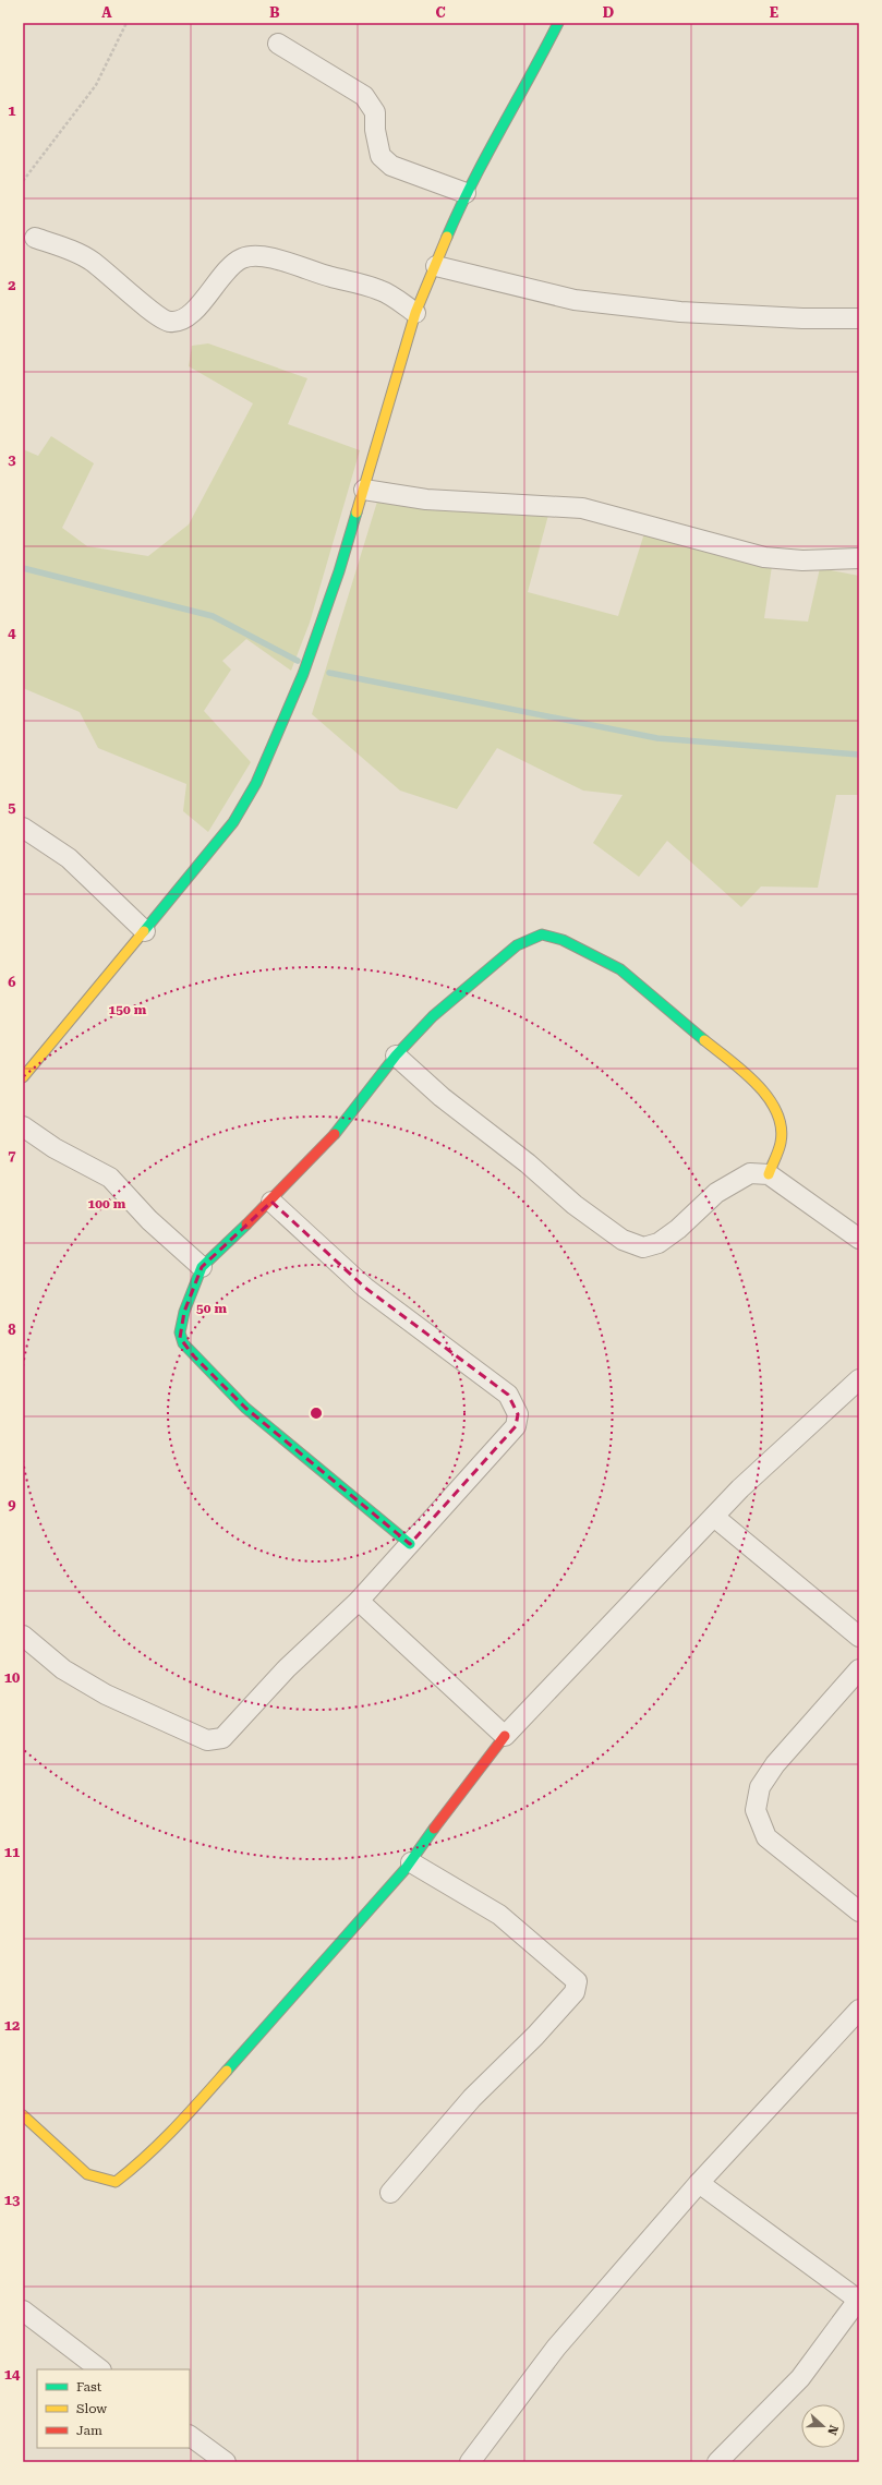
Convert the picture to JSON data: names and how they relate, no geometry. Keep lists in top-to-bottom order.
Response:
{
  "legend": ["Fast", "Slow", "Jam"],
  "north": "right",
  "grid": {
    "columns": [
      "A",
      "B",
      "C",
      "D",
      "E"
    ],
    "rows": [
      "1",
      "2",
      "3",
      "4",
      "5",
      "6",
      "7",
      "8",
      "9",
      "10",
      "11",
      "12",
      "13",
      "14"
    ]
  },
  "rings": ["150 m", "100 m", "50 m"]
}
